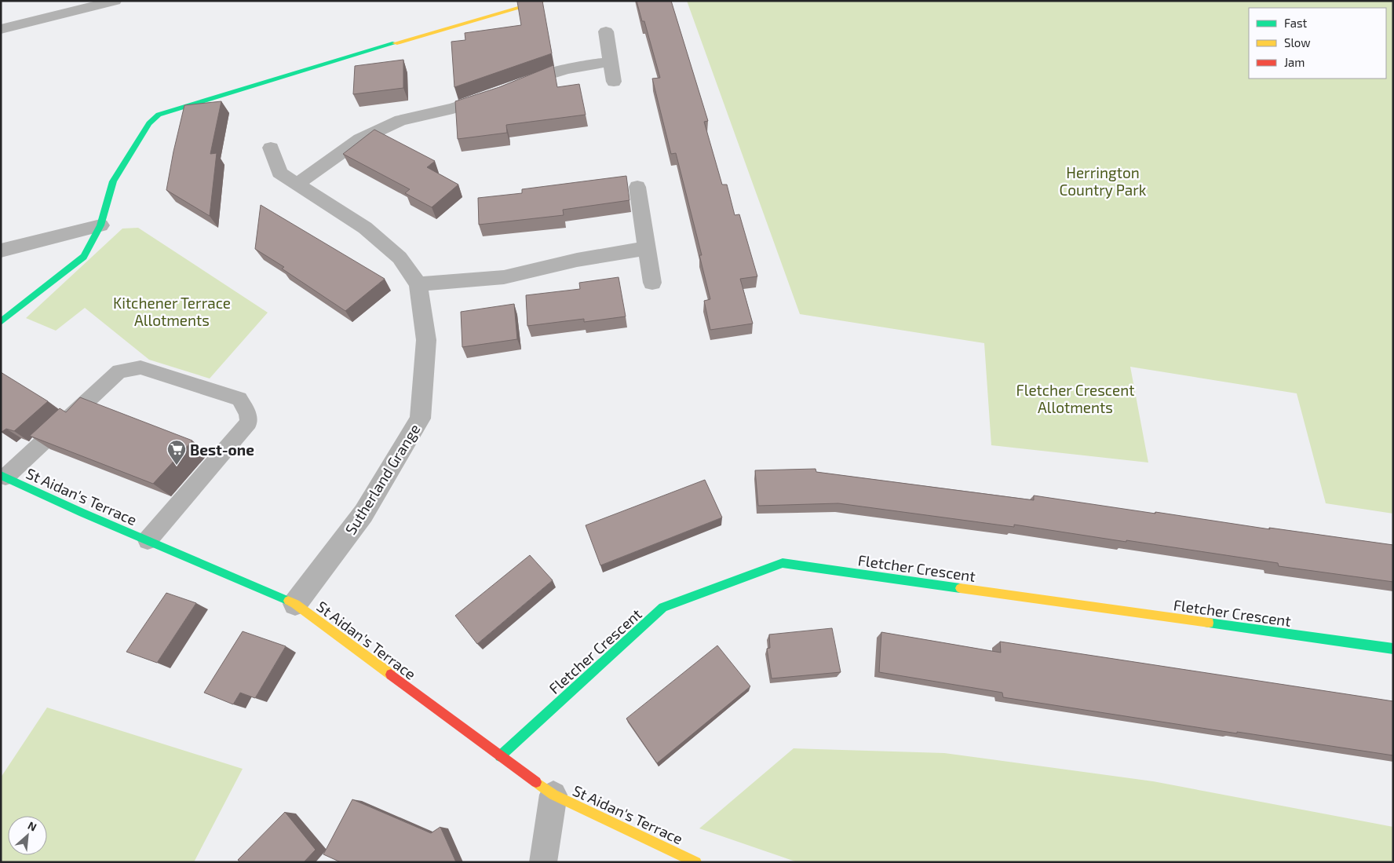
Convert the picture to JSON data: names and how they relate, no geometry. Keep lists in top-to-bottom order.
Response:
{
  "streets": {
    "street": ["Sutherland Grange", "St Aidan's Terrace", "Fletcher Crescent"]
  },
  "crossings": [
    ["Sutherland Grange", "St Aidan's Terrace"],
    ["St Aidan's Terrace", "Fletcher Crescent"]
  ],
  "parks": ["Herrington Country Park", "Kitchener Terrace Allotments", "Fletcher Crescent Allotments"],
  "places": {
    "supermarket": ["Best-one"]
  },
  "legend": ["Fast", "Slow", "Jam"],
  "north": "top right"
}
